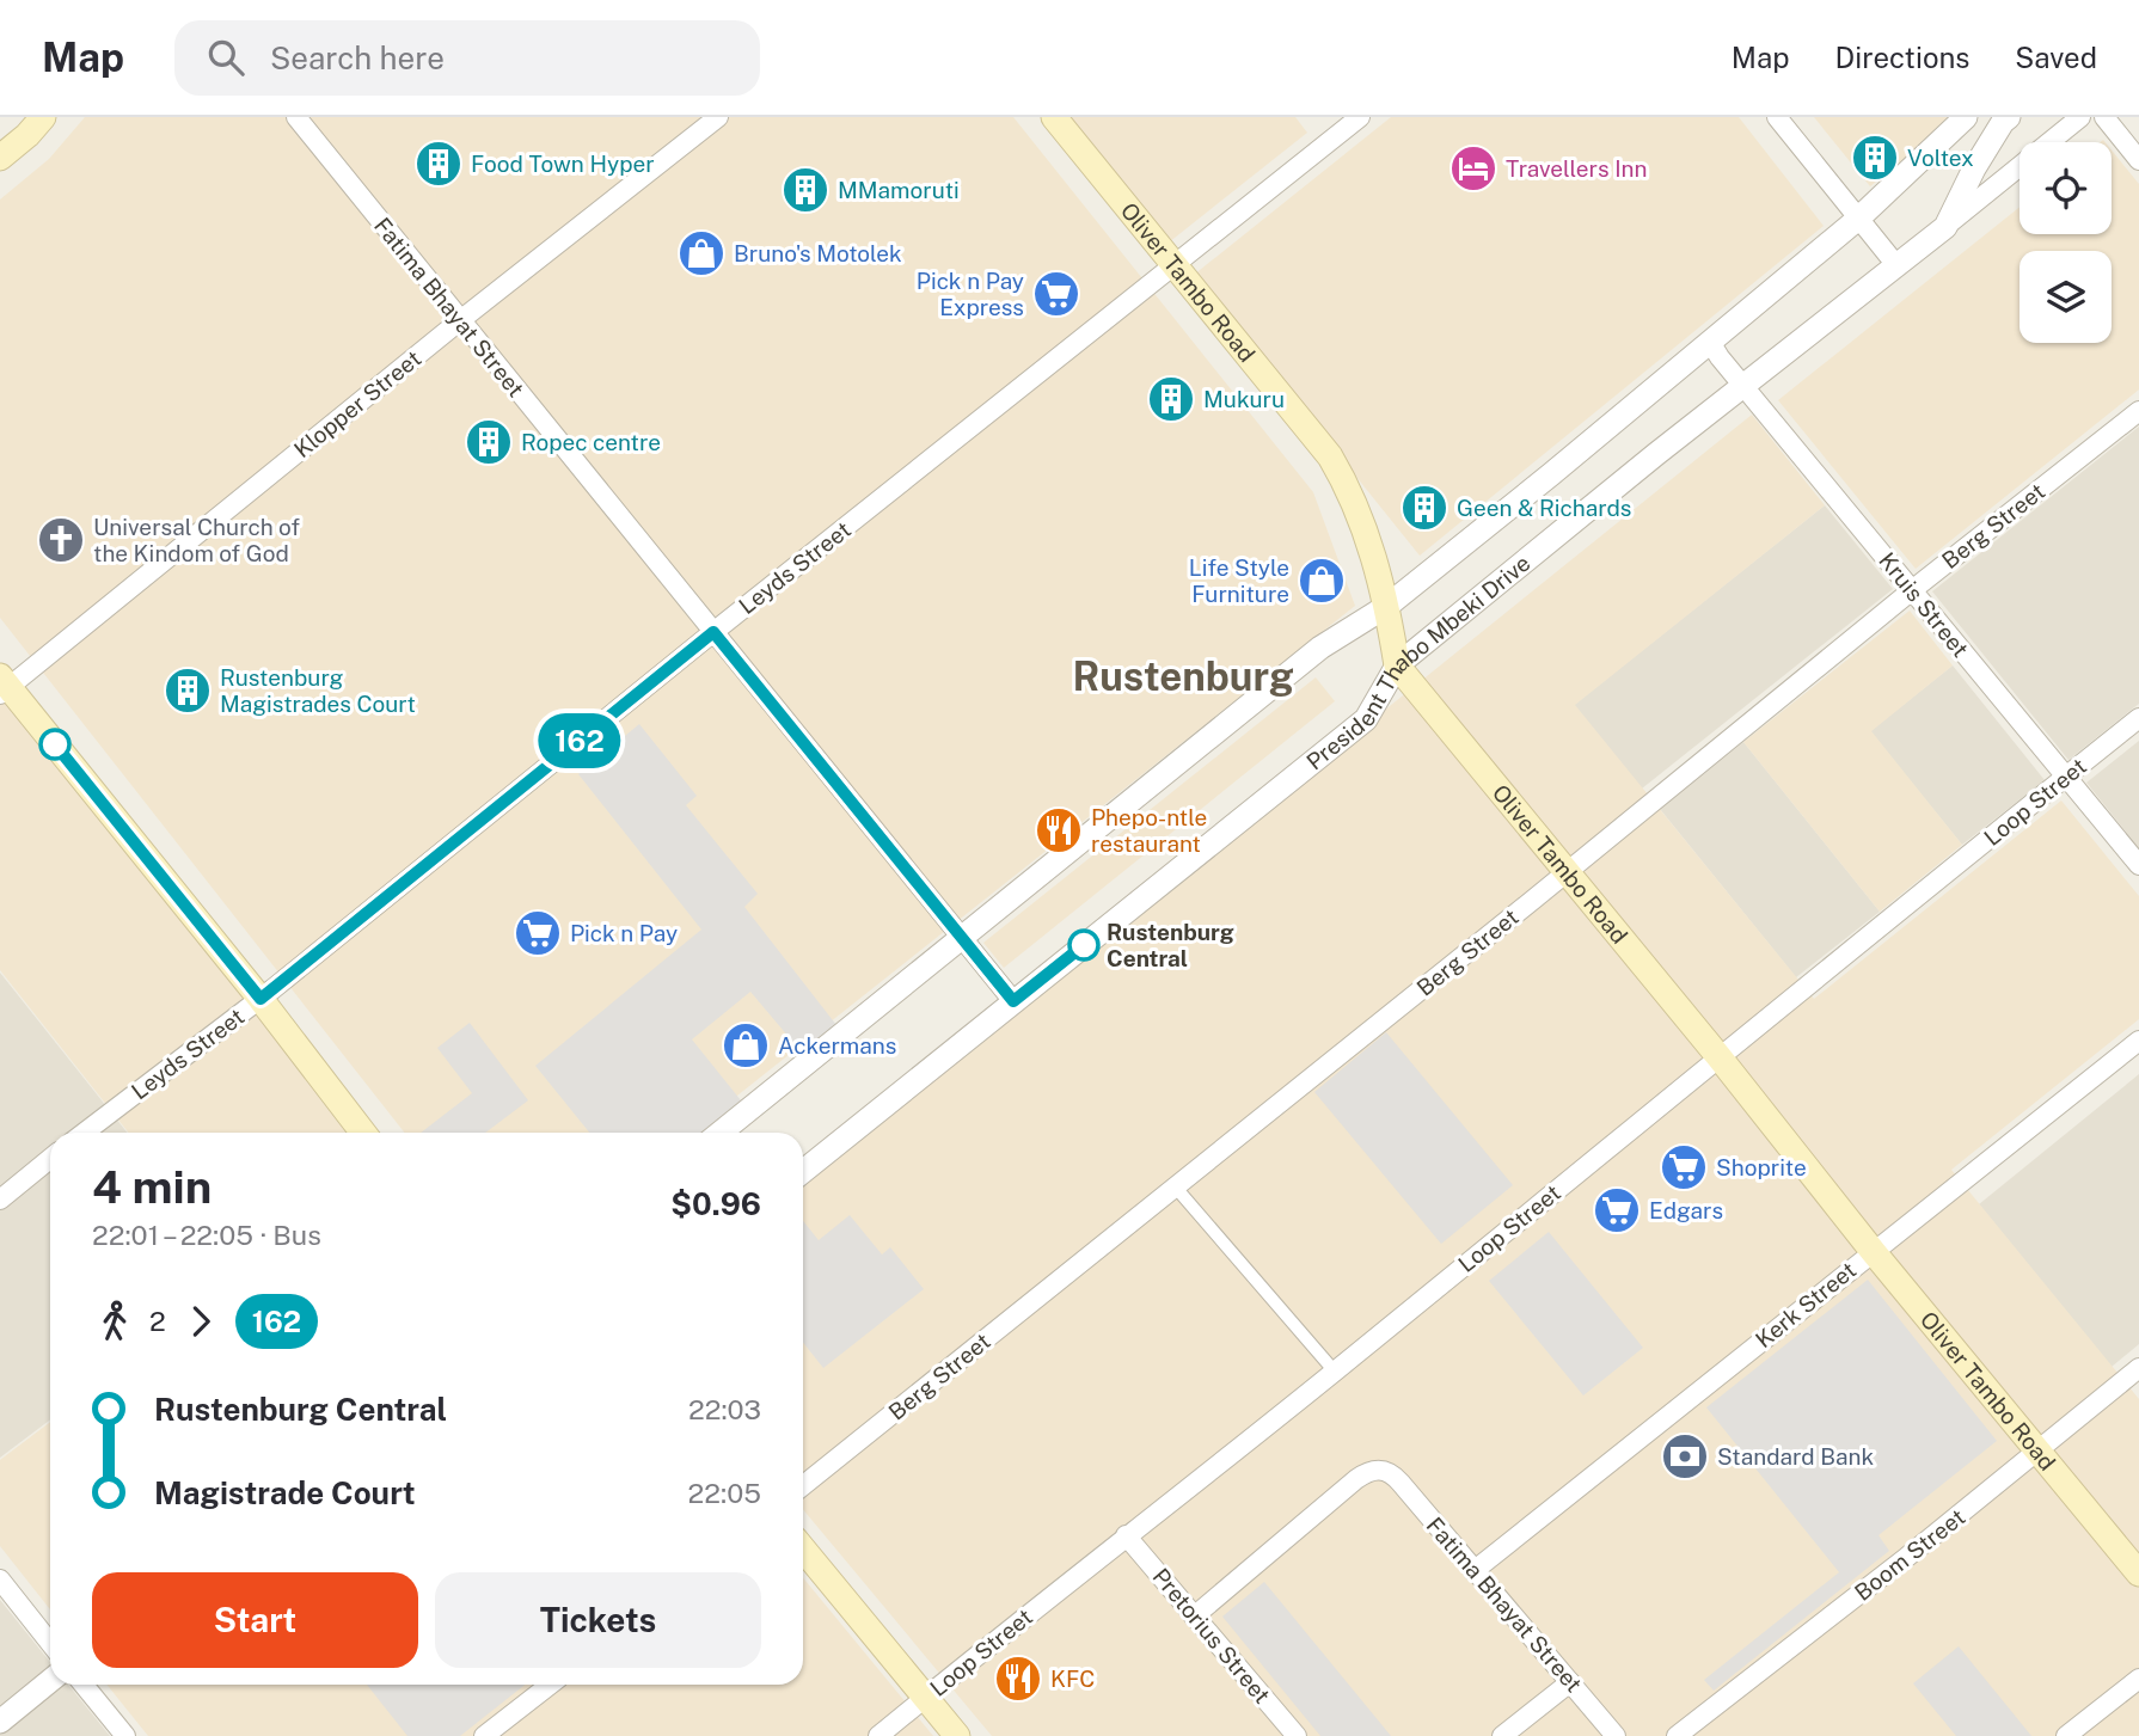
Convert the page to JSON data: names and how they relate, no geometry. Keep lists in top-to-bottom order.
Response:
{
  "streets": {
    "main road": ["Oliver Tambo Road"],
    "street": [
      "Fatima Bhayat Street",
      "Klopper Street",
      "Berg Street",
      "Leyds Street",
      "Kruis Street",
      "President Thabo Mbeki Drive",
      "Loop Street",
      "Kerk Street",
      "Boom Street",
      "Pretorius Street"
    ]
  },
  "crossings": [
    ["Oliver Tambo Road", "Berg Street"],
    ["Oliver Tambo Road", "Leyds Street"],
    ["Oliver Tambo Road", "President Thabo Mbeki Drive"],
    ["Oliver Tambo Road", "Loop Street"],
    ["Oliver Tambo Road", "Kerk Street"],
    ["Oliver Tambo Road", "Boom Street"],
    ["Fatima Bhayat Street", "Klopper Street"],
    ["Fatima Bhayat Street", "Leyds Street"],
    ["Fatima Bhayat Street", "President Thabo Mbeki Drive"],
    ["Fatima Bhayat Street", "Kerk Street"],
    ["Fatima Bhayat Street", "Pretorius Street"],
    ["Berg Street", "Kruis Street"],
    ["Kruis Street", "President Thabo Mbeki Drive"],
    ["Kruis Street", "Loop Street"],
    ["Loop Street", "Pretorius Street"]
  ],
  "districts": ["Rustenburg"],
  "places": {
    "building": [
      "Voltex",
      "Food Town Hyper",
      "MMamoruti",
      "Mukuru",
      "Ropec centre",
      "Geen & Richards",
      "Rustenburg Magistrades Court"
    ],
    "hotel": ["Travellers Inn"],
    "shop": ["Bruno's Motolek", "Life Style Furniture", "Ackermans"],
    "supermarket": [
      "Pick n Pay Express",
      "Pick n Pay",
      "Shoprite",
      "Edgars"
    ],
    "church": ["Universal Church of the Kindom of God"],
    "restaurant": ["Phepo-ntle restaurant", "KFC"],
    "other": ["Rustenburg Central"],
    "bank": ["Standard Bank"]
  },
  "lines": ["bus line 162"],
  "page": {
    "header": "Map",
    "search": "Search here",
    "nav": ["Map", "Directions", "Saved"],
    "on_map": "162",
    "heading": ["4 min", "22:01 – 22:05 · Bus", "$0.96"],
    "legs": ["2", "162"],
    "list": [
      {
        "name": "Rustenburg Central",
        "value": "22:03"
      },
      {
        "name": "Magistrade Court",
        "value": "22:05"
      }
    ],
    "buttons": ["Start", "Tickets"]
  }
}
